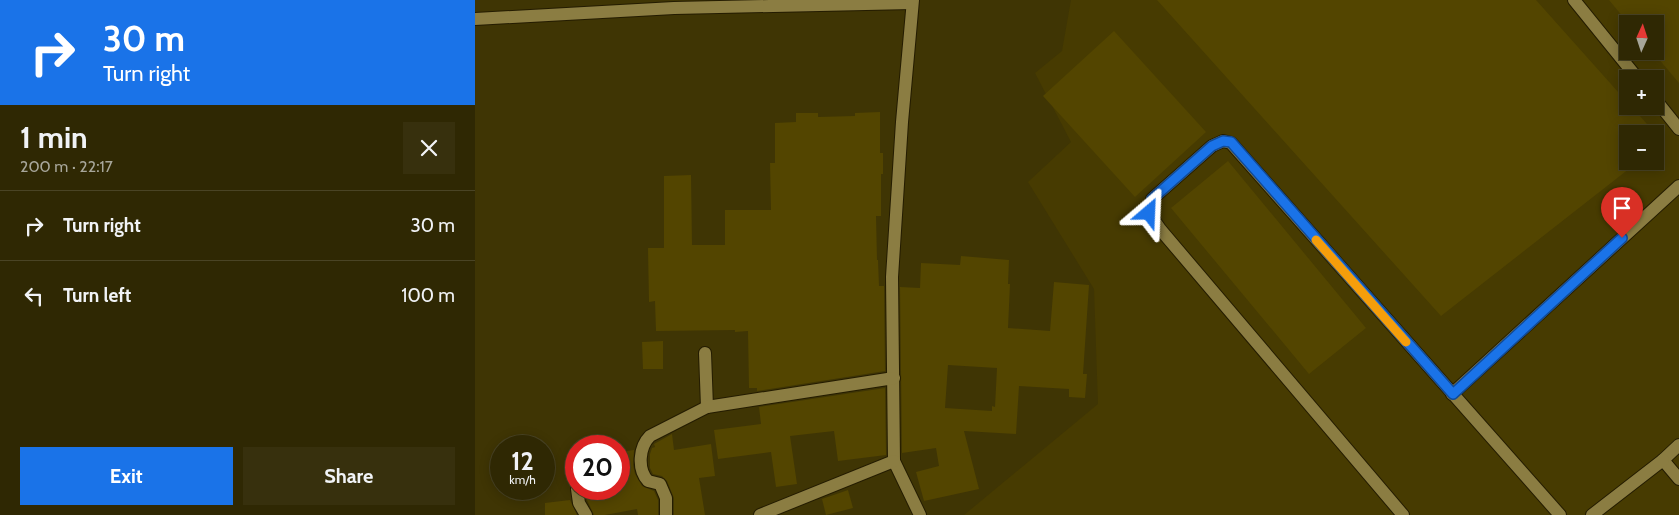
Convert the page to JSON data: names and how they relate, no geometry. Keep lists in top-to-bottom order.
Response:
{
  "north": "top",
  "page": {
    "turn": ["30 m", "Turn right"],
    "map_buttons": ["+", "−"],
    "heading": ["1 min", "200 m · 22:17"],
    "list": [
      {
        "name": "Turn right",
        "value": "30 m"
      },
      {
        "name": "Turn left",
        "value": "100 m"
      }
    ],
    "speed": "12 km/h",
    "limit": "20",
    "buttons": ["Exit", "Share"]
  }
}
